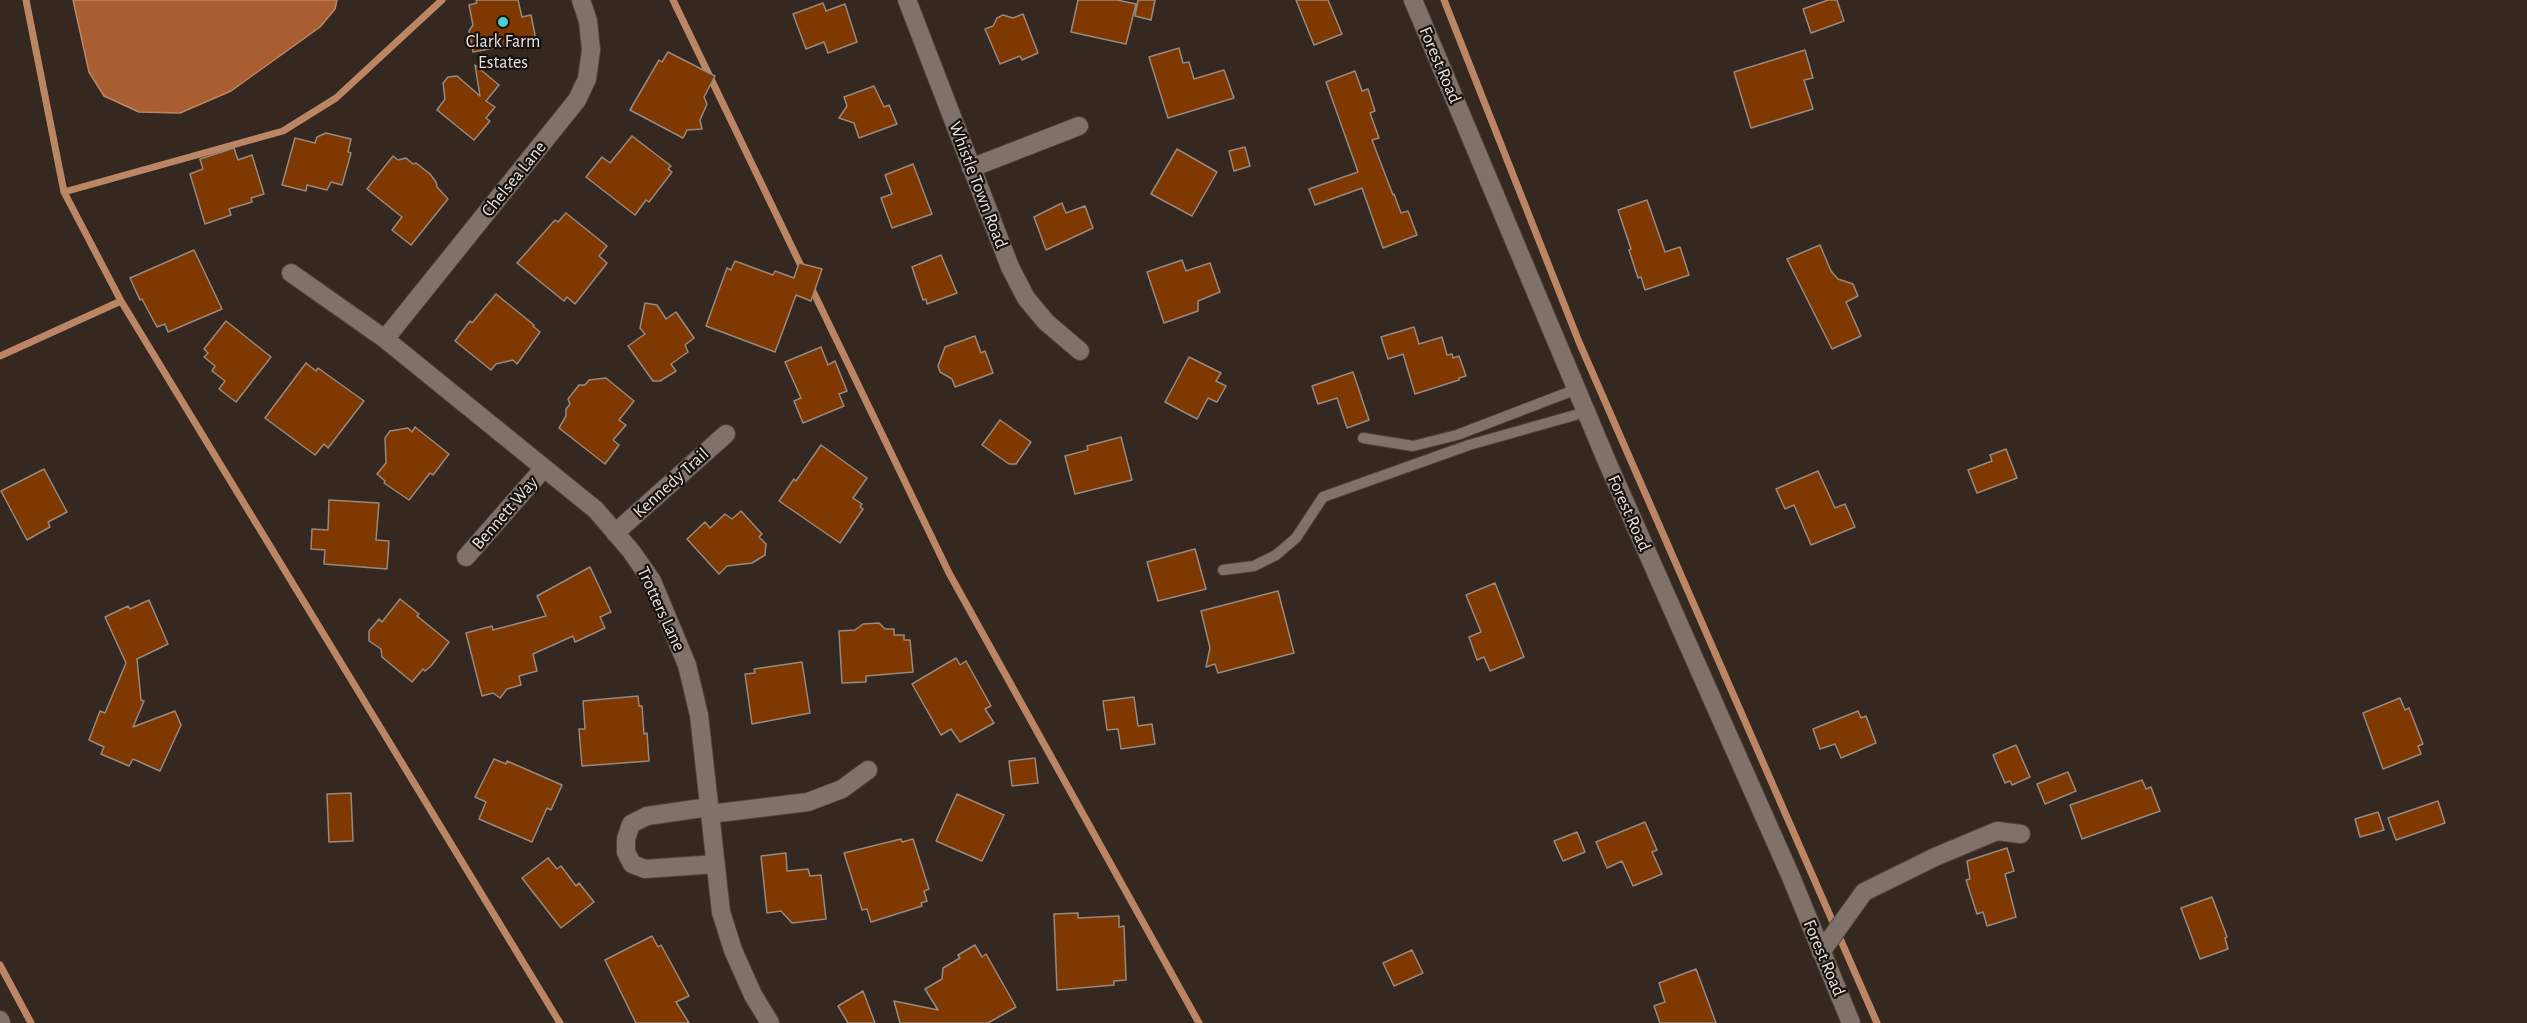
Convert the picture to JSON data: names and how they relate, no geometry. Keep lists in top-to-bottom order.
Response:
{
  "streets": {
    "street": [
      "Forest Road",
      "Chelsea Lane",
      "Whistle Town Road",
      "Kennedy Trail",
      "Bennett Way",
      "Trotters Lane"
    ]
  },
  "crossings": [
    ["Chelsea Lane", "Trotters Lane"],
    ["Kennedy Trail", "Trotters Lane"],
    ["Bennett Way", "Trotters Lane"]
  ],
  "places": ["Clark Farm Estates"]
}
